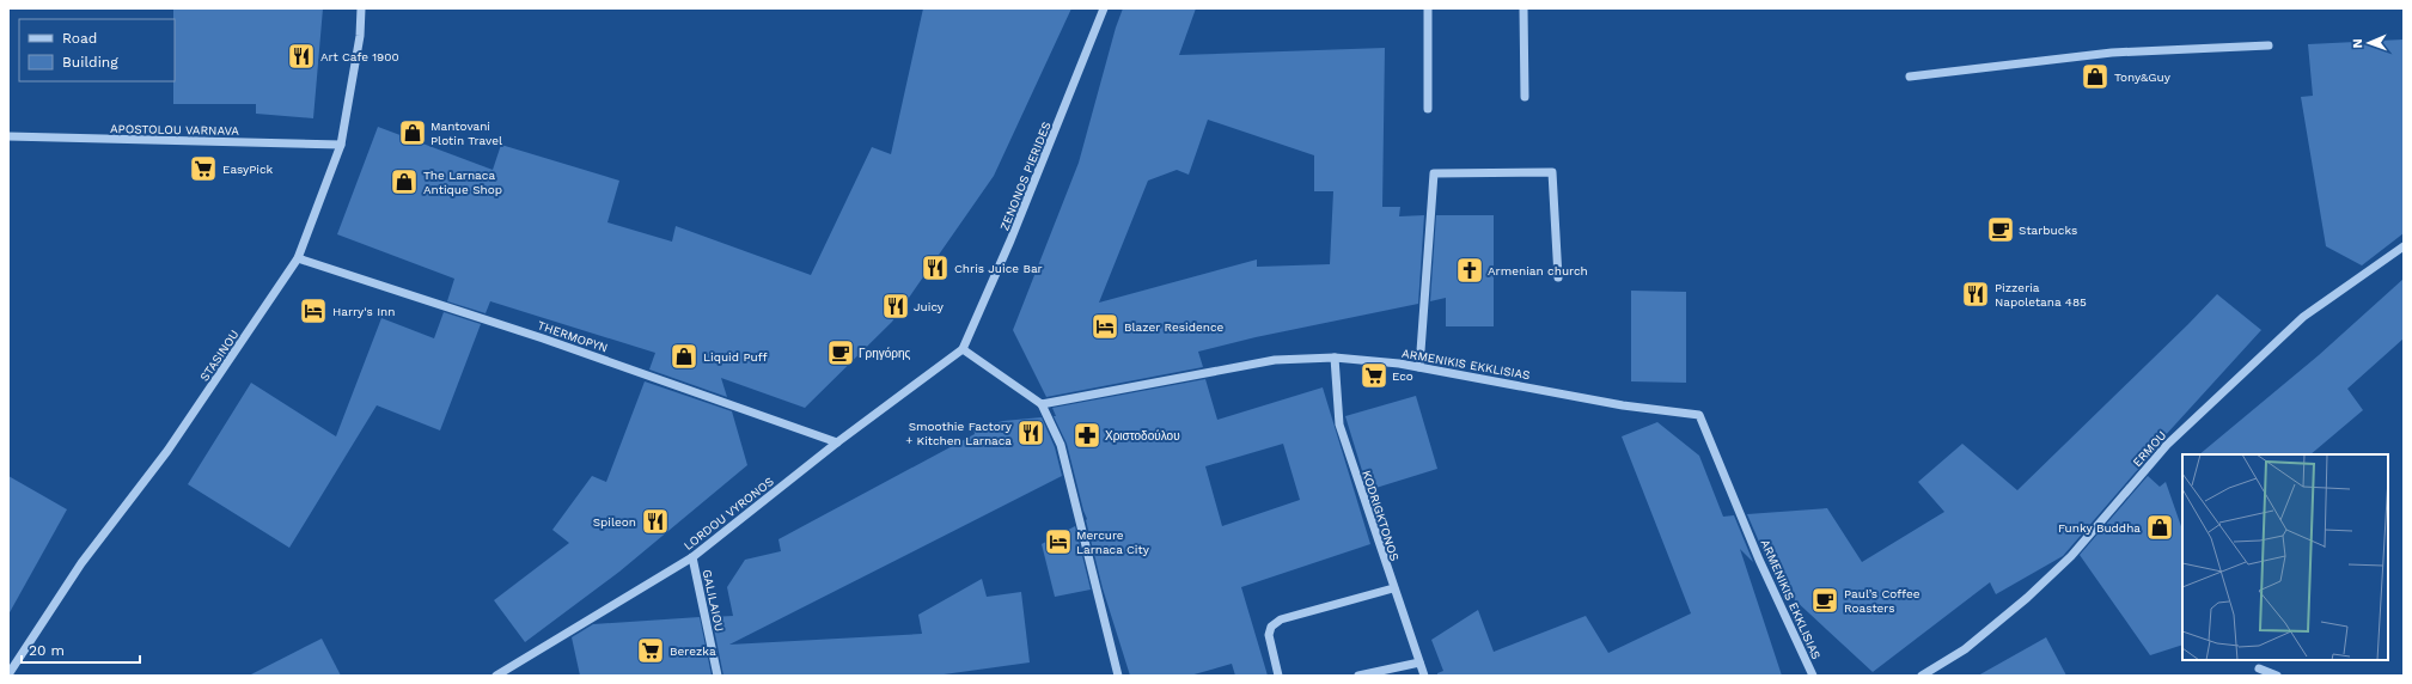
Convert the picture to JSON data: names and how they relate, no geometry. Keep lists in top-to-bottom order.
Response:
{
  "streets": {
    "street": [
      "APOSTOLOU VARNAVA",
      "ZENONOS PIERIDES",
      "THERMOPYN",
      "STASINOU",
      "ARMENIKIS EKKLISIAS",
      "ERMOU",
      "LORDOU VYRONOS",
      "KODRIGKTONOS",
      "GALILAIOU"
    ]
  },
  "crossings": [
    ["APOSTOLOU VARNAVA", "STASINOU"],
    ["ZENONOS PIERIDES", "LORDOU VYRONOS"],
    ["THERMOPYN", "STASINOU"],
    ["THERMOPYN", "LORDOU VYRONOS"],
    ["ARMENIKIS EKKLISIAS", "KODRIGKTONOS"],
    ["LORDOU VYRONOS", "GALILAIOU"]
  ],
  "places": {
    "restaurant": [
      "Art Cafe 1900",
      "Chris Juice Bar",
      "Pizzeria Napoletana 485",
      "Juicy",
      "Smoothie Factory + Kitchen Larnaca",
      "Spileon"
    ],
    "shop": [
      "Tony&Guy",
      "Mantovani Plotin Travel",
      "The Larnaca Antique Shop",
      "Liquid Puff",
      "Funky Buddha"
    ],
    "supermarket": ["EasyPick", "Eco", "Berezka"],
    "cafe": ["Starbucks", "Γρηγόρης", "Paul’s Coffee Roasters"],
    "church": ["Armenian church"],
    "hotel": ["Harry's Inn", "Blazer Residence", "Mercure Larnaca City"],
    "pharmacy": ["Χριστοδούλου"]
  },
  "legend": ["Road", "Building"],
  "scale_bar": "20 m",
  "north": "left"
}
